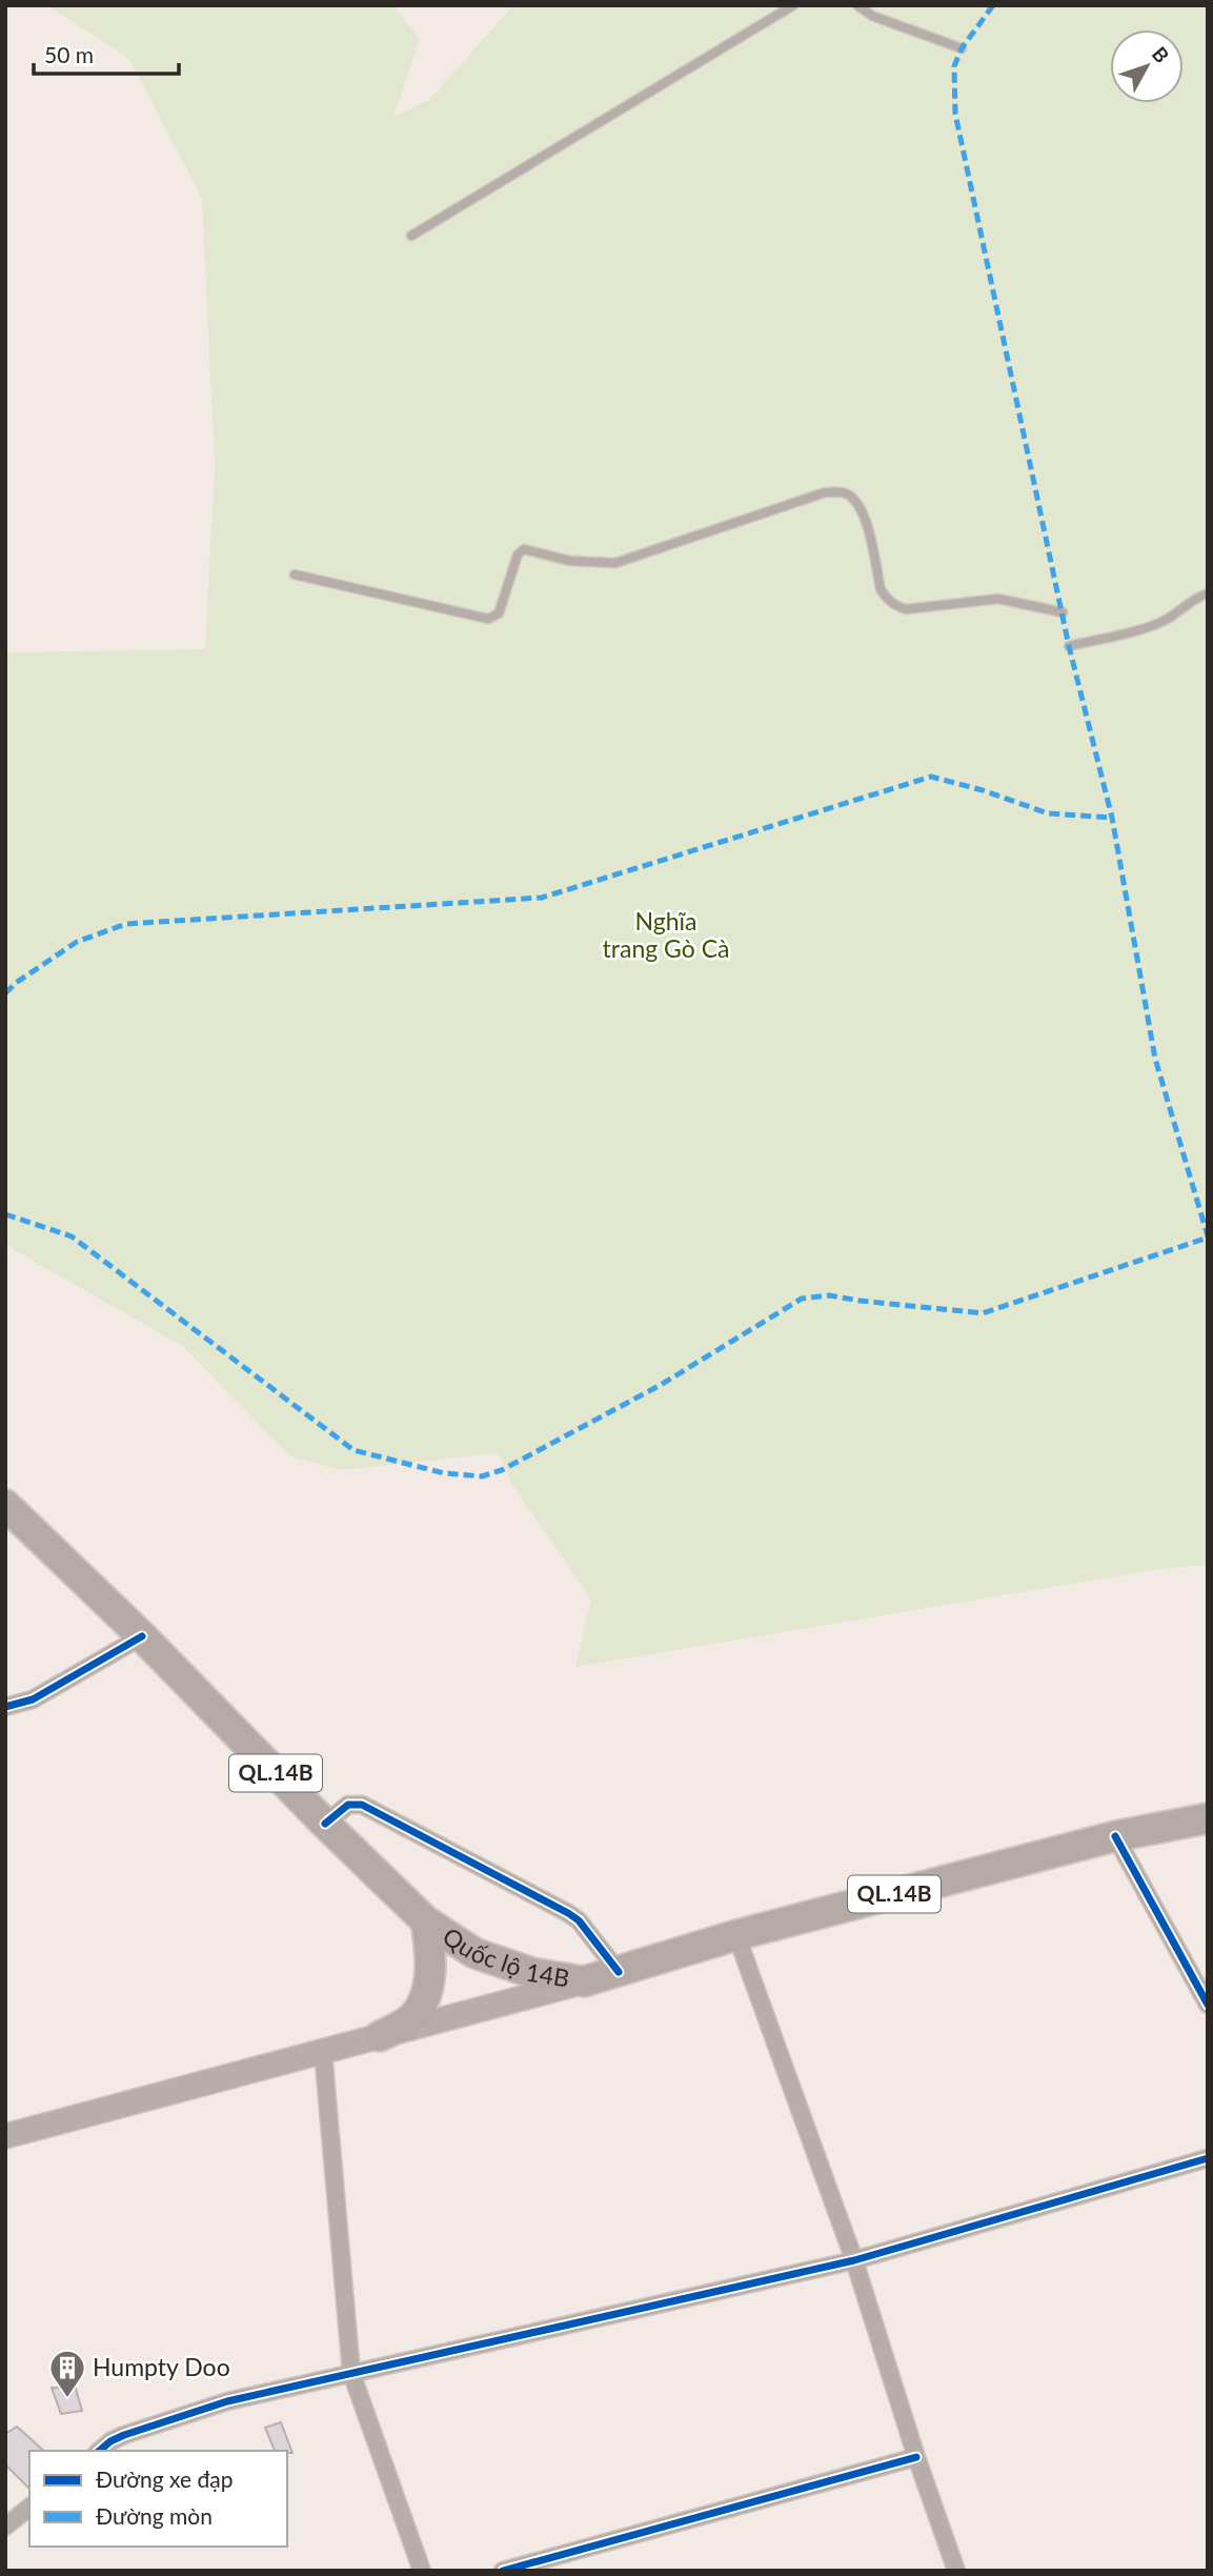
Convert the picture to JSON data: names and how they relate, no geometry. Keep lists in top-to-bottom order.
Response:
{
  "streets": {
    "highway": ["QL.14B", "Quốc lộ 14B"]
  },
  "parks": ["Nghĩa trang Gò Cà"],
  "places": {
    "building": ["Humpty Doo"]
  },
  "legend": ["Đường xe đạp", "Đường mòn"],
  "scale_bar": "50 m",
  "north": "top right"
}
